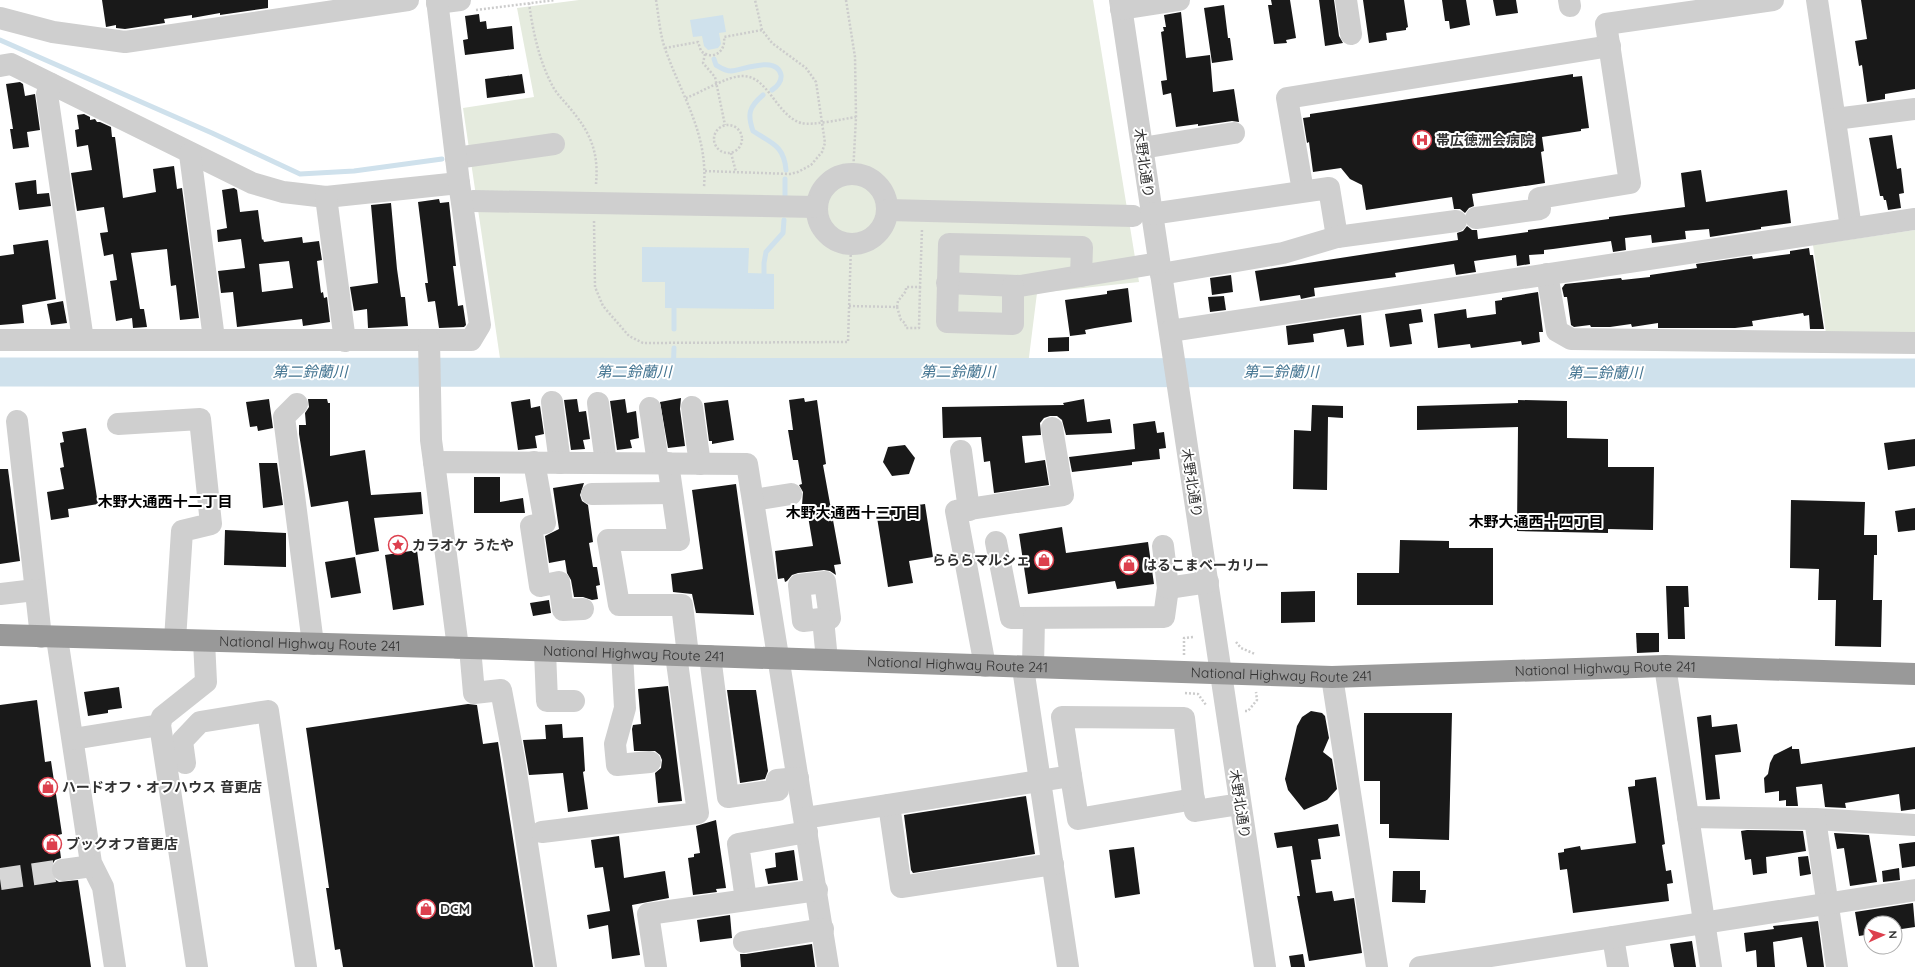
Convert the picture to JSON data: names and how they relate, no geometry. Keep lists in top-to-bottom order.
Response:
{
  "streets": {
    "highway": ["National Highway Route 241"],
    "street": ["木野北通り"]
  },
  "crossings": [
    ["木野北通り", "National Highway Route 241"]
  ],
  "districts": ["木野大通西十二丁目", "木野大通西十三丁目", "木野大通西十四丁目"],
  "water": ["第二鈴蘭川"],
  "places": {
    "hospital": ["帯広徳洲会病院"],
    "place": ["カラオケ うたや"],
    "shop": [
      "らららマルシェ",
      "はるこまベーカリー",
      "ハードオフ・オフハウス 音更店",
      "ブックオフ音更店",
      "DCM"
    ]
  },
  "north": "right"
}
